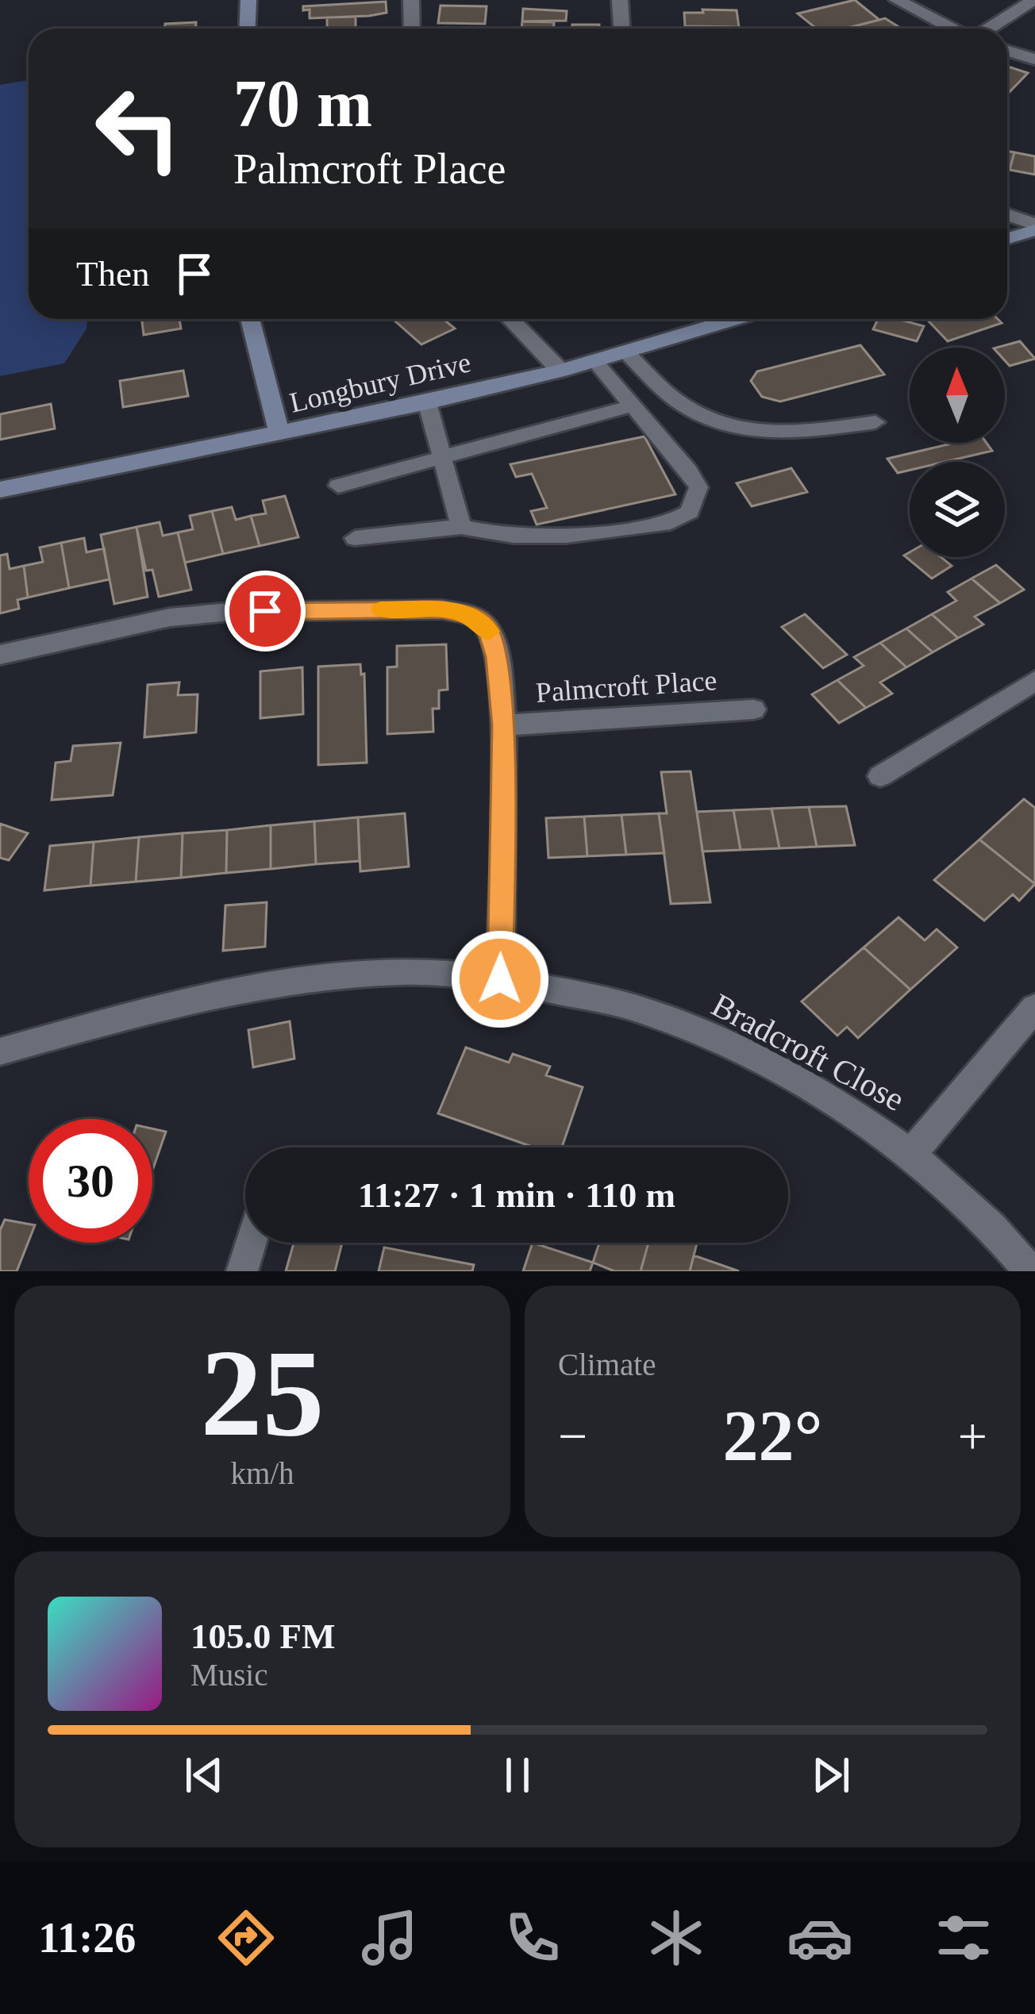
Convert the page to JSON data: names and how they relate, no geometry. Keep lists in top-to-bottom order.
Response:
{
  "streets": {
    "street": ["Longbury Drive", "Palmcroft Place", "Bradcroft Close"]
  },
  "crossings": [
    ["Palmcroft Place", "Bradcroft Close"]
  ],
  "north": "top",
  "page": {
    "turn": ["70 m", "Palmcroft Place"],
    "then": "Then",
    "limit": "30",
    "trip": "11:27 · 1 min · 110 m",
    "tile": [
      ["25", "km/h"],
      "Climate"
    ],
    "heat": ["−", "22°", "+"],
    "song": ["105.0 FM", "Music"],
    "tabs": "11:26"
  }
}
